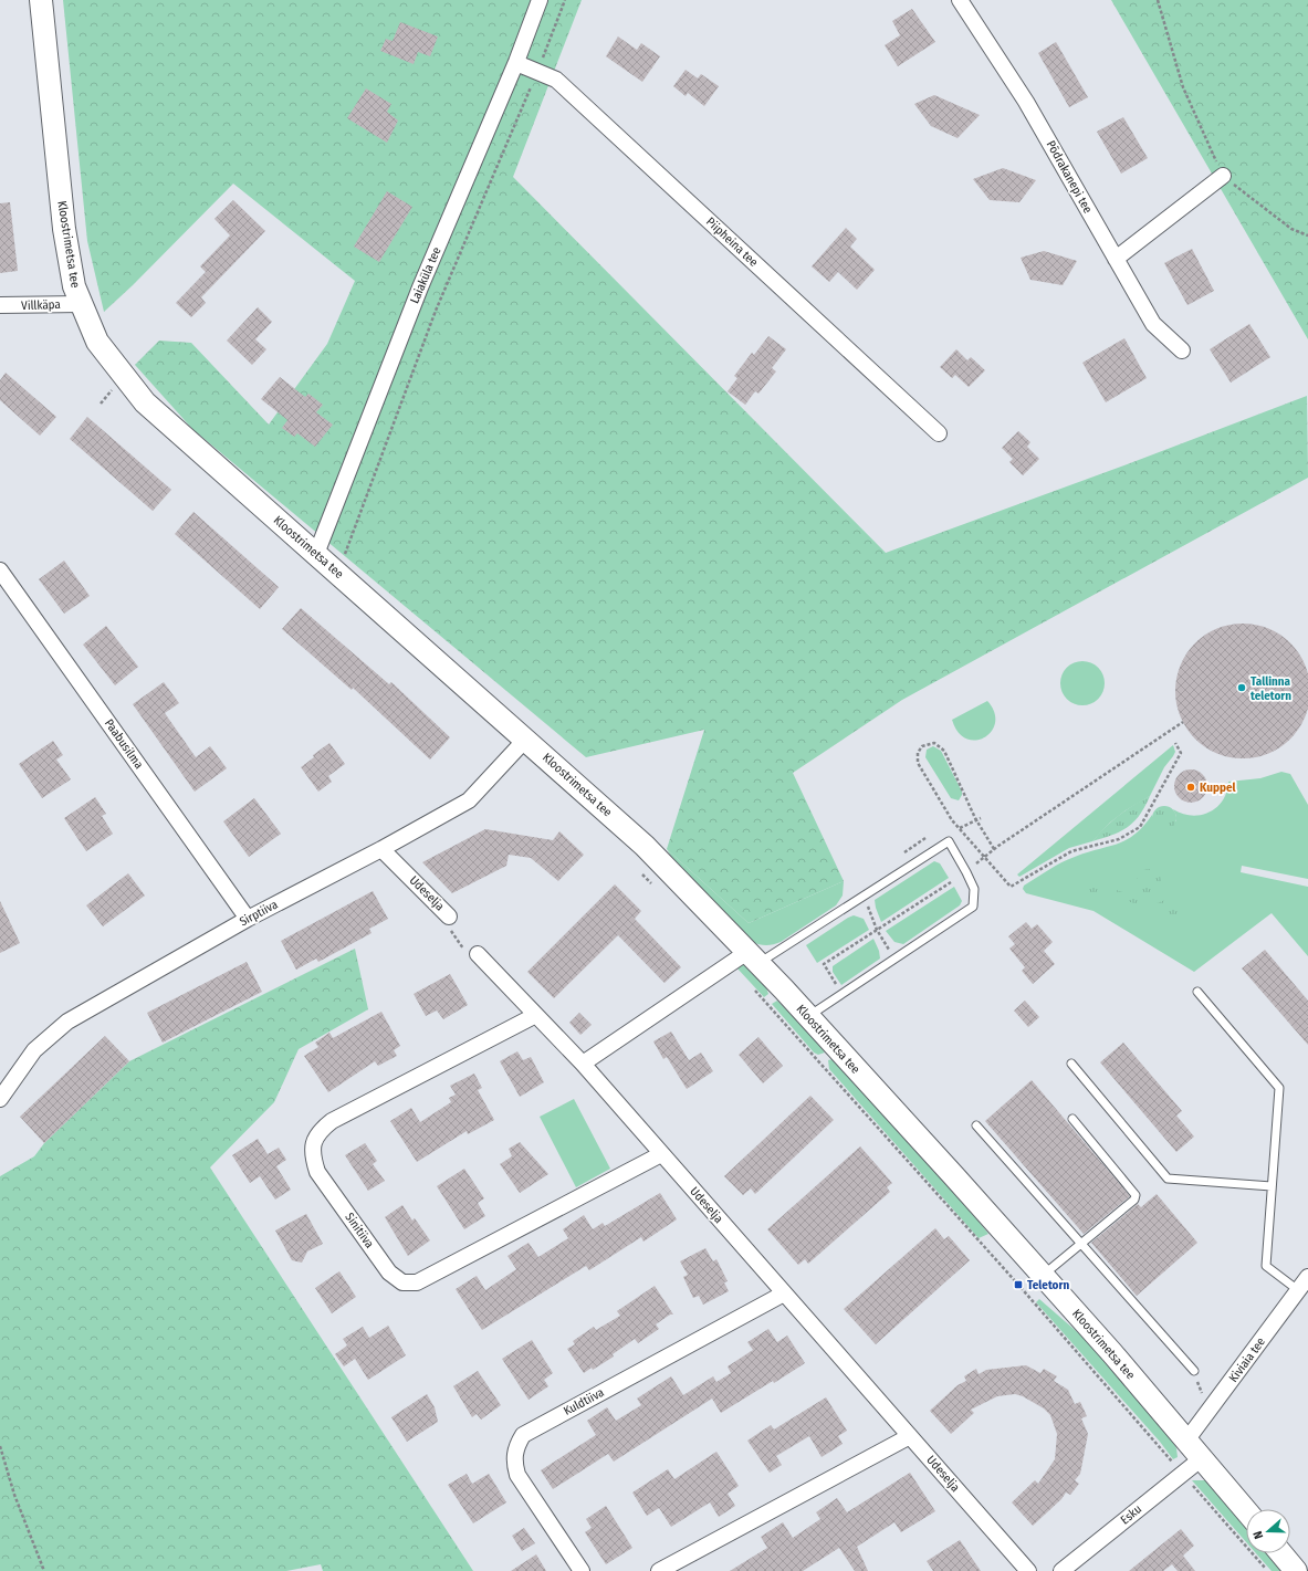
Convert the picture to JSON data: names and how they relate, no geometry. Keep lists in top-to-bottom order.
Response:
{
  "streets": {
    "main road": ["Kloostrimetsa tee"],
    "street": [
      "Põdrakanepi tee",
      "Piipheina tee",
      "Laiaküla tee",
      "Villkäpa",
      "Paabusilma",
      "Udeselja",
      "Sirptiiva",
      "Sinitiiva",
      "Kiviaia tee",
      "Kuldtiiva",
      "Esku"
    ]
  },
  "crossings": [
    ["Piipheina tee", "Laiaküla tee"],
    ["Kloostrimetsa tee", "Laiaküla tee"],
    ["Kloostrimetsa tee", "Villkäpa"],
    ["Kloostrimetsa tee", "Sirptiiva"],
    ["Kloostrimetsa tee", "Kiviaia tee"],
    ["Kloostrimetsa tee", "Esku"],
    ["Paabusilma", "Sirptiiva"],
    ["Udeselja", "Sirptiiva"],
    ["Udeselja", "Sinitiiva"],
    ["Udeselja", "Kuldtiiva"]
  ],
  "places": {
    "other": ["Tallinna teletorn", "Kuppel"],
    "transit": ["Teletorn"]
  },
  "north": "left"
}
